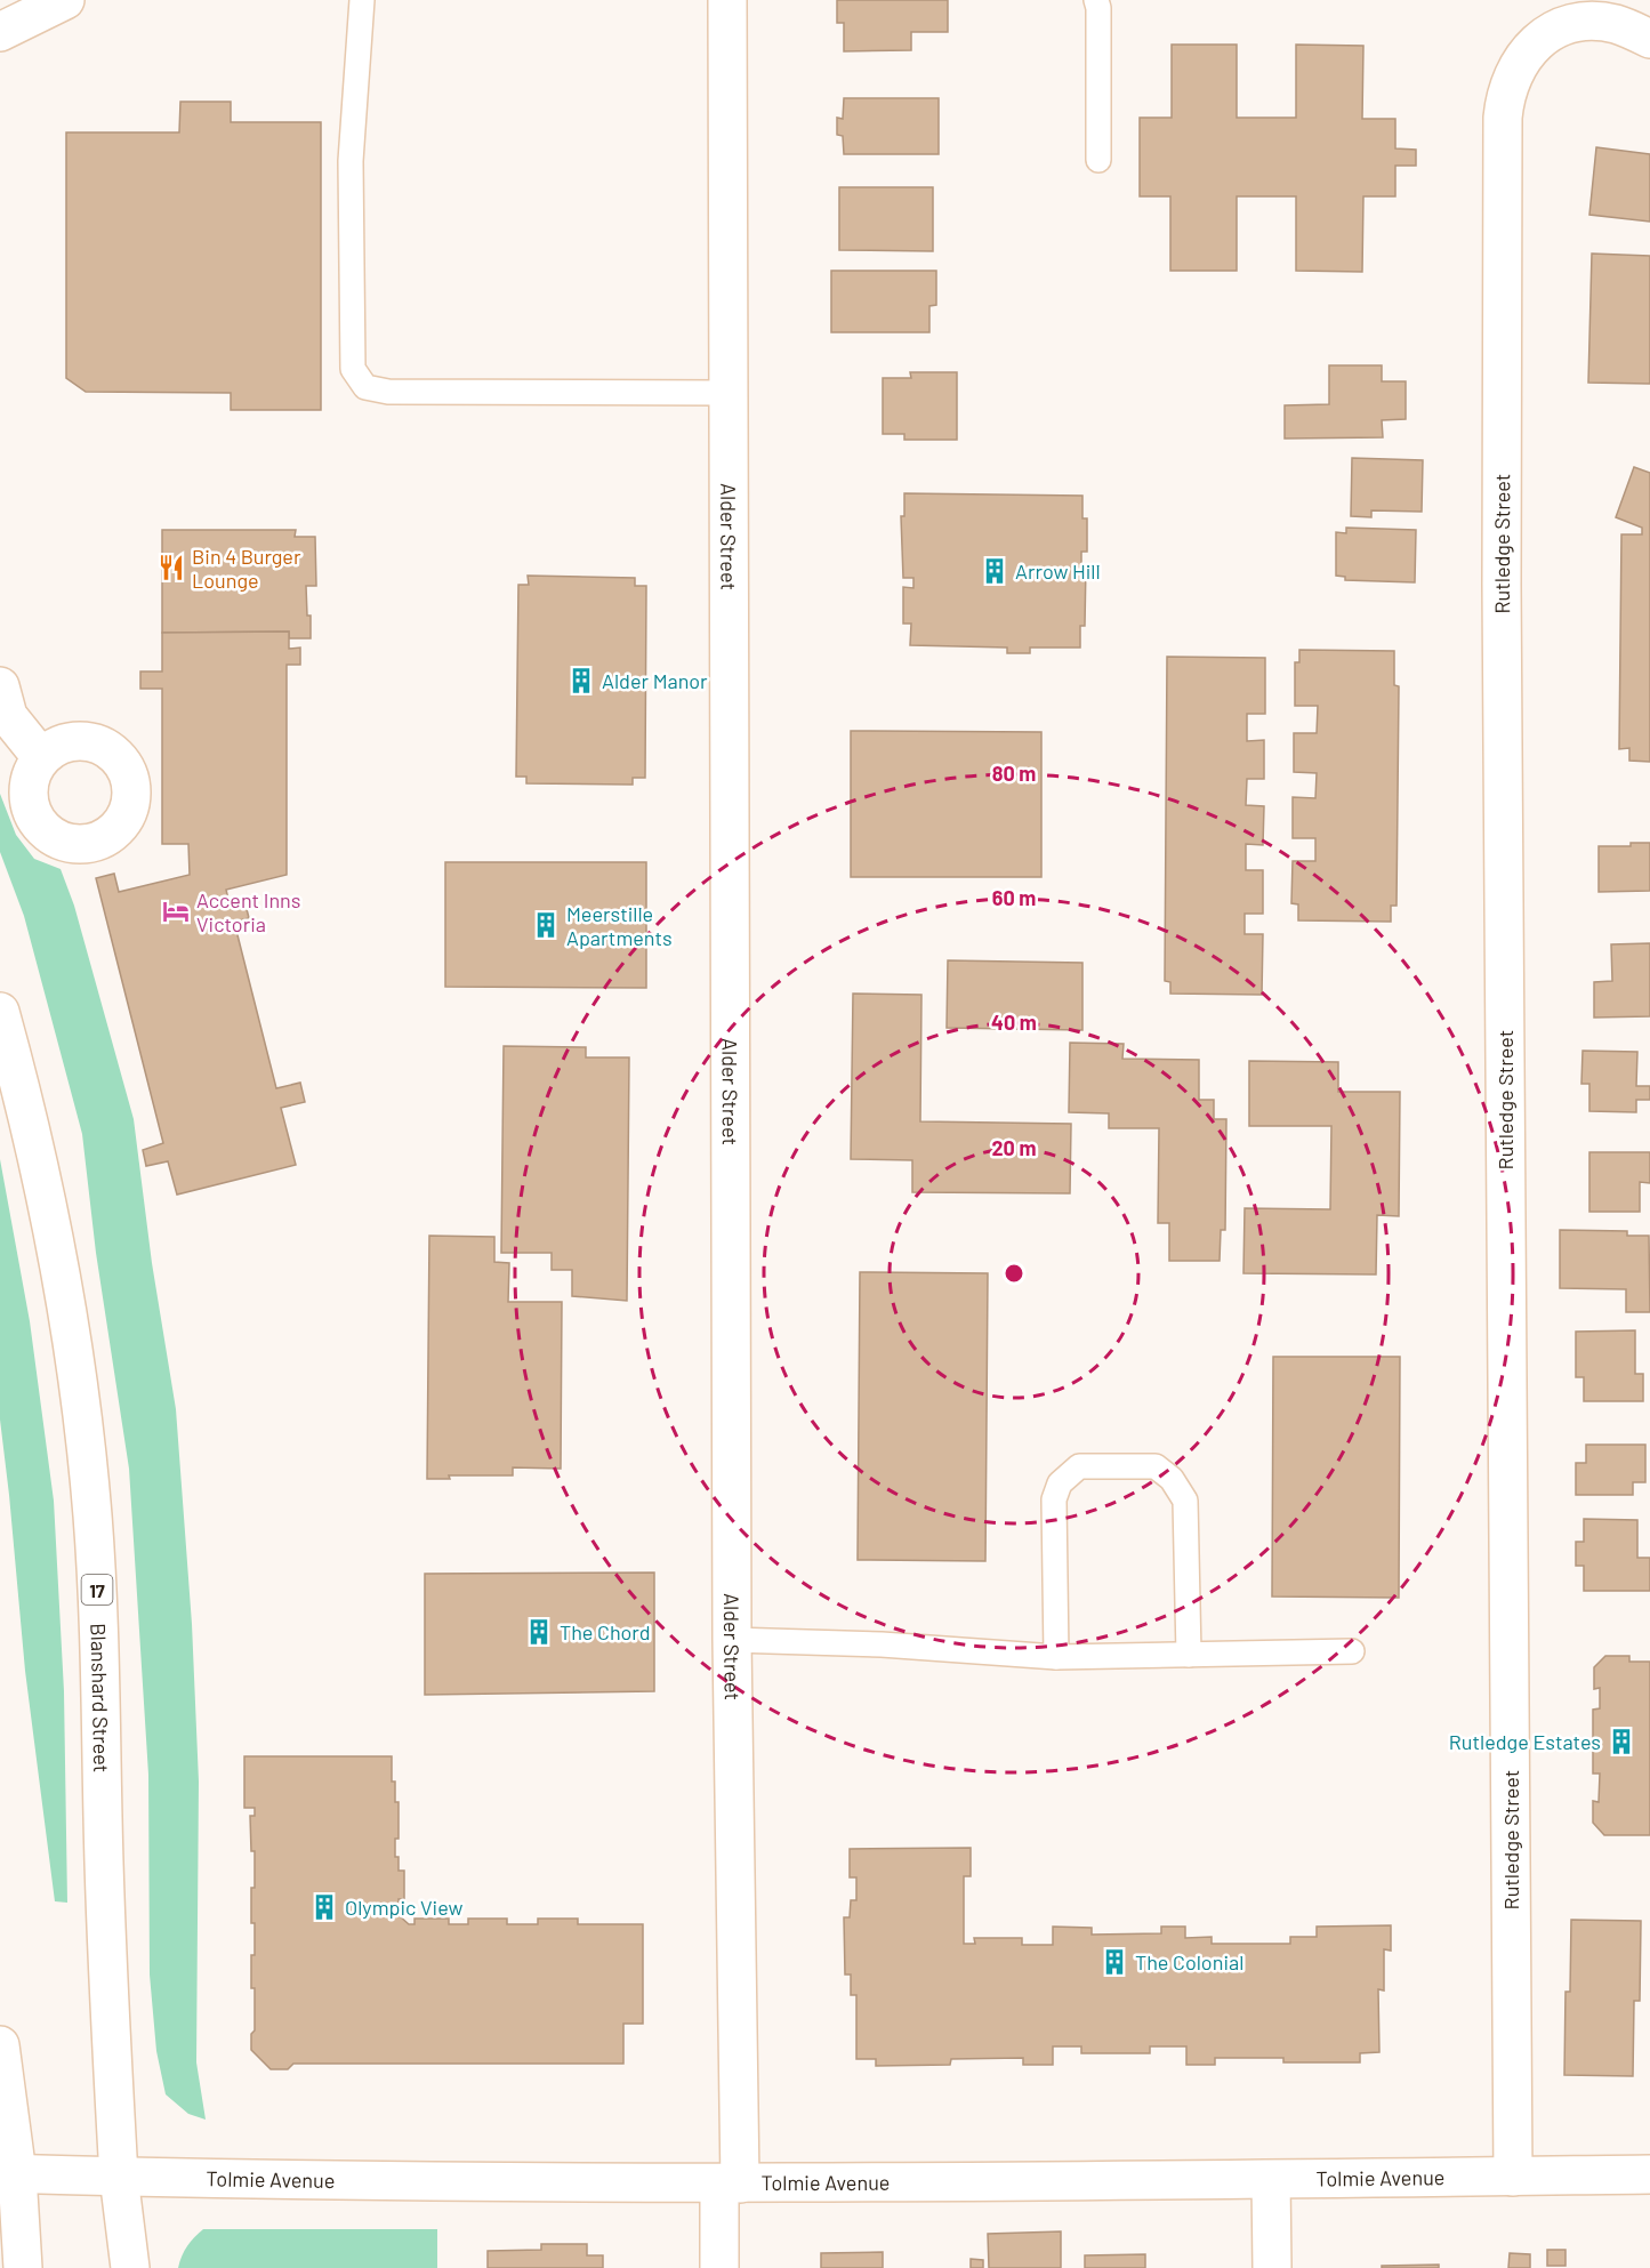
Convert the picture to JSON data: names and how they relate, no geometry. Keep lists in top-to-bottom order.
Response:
{
  "streets": {
    "main road": [
      "Alder Street",
      "Rutledge Street",
      "17",
      "Blanshard Street",
      "Tolmie Avenue"
    ]
  },
  "crossings": [
    ["Alder Street", "Tolmie Avenue"],
    ["Rutledge Street", "Tolmie Avenue"],
    ["Blanshard Street", "Tolmie Avenue"]
  ],
  "places": {
    "restaurant": ["Bin 4 Burger Lounge"],
    "building": [
      "Arrow Hill",
      "Alder Manor",
      "Meerstille Apartments",
      "The Chord",
      "Rutledge Estates",
      "Olympic View",
      "The Colonial"
    ],
    "hotel": ["Accent Inns Victoria"]
  },
  "rings": [
    "80 m",
    "60 m",
    "40 m",
    "20 m"
  ]
}
